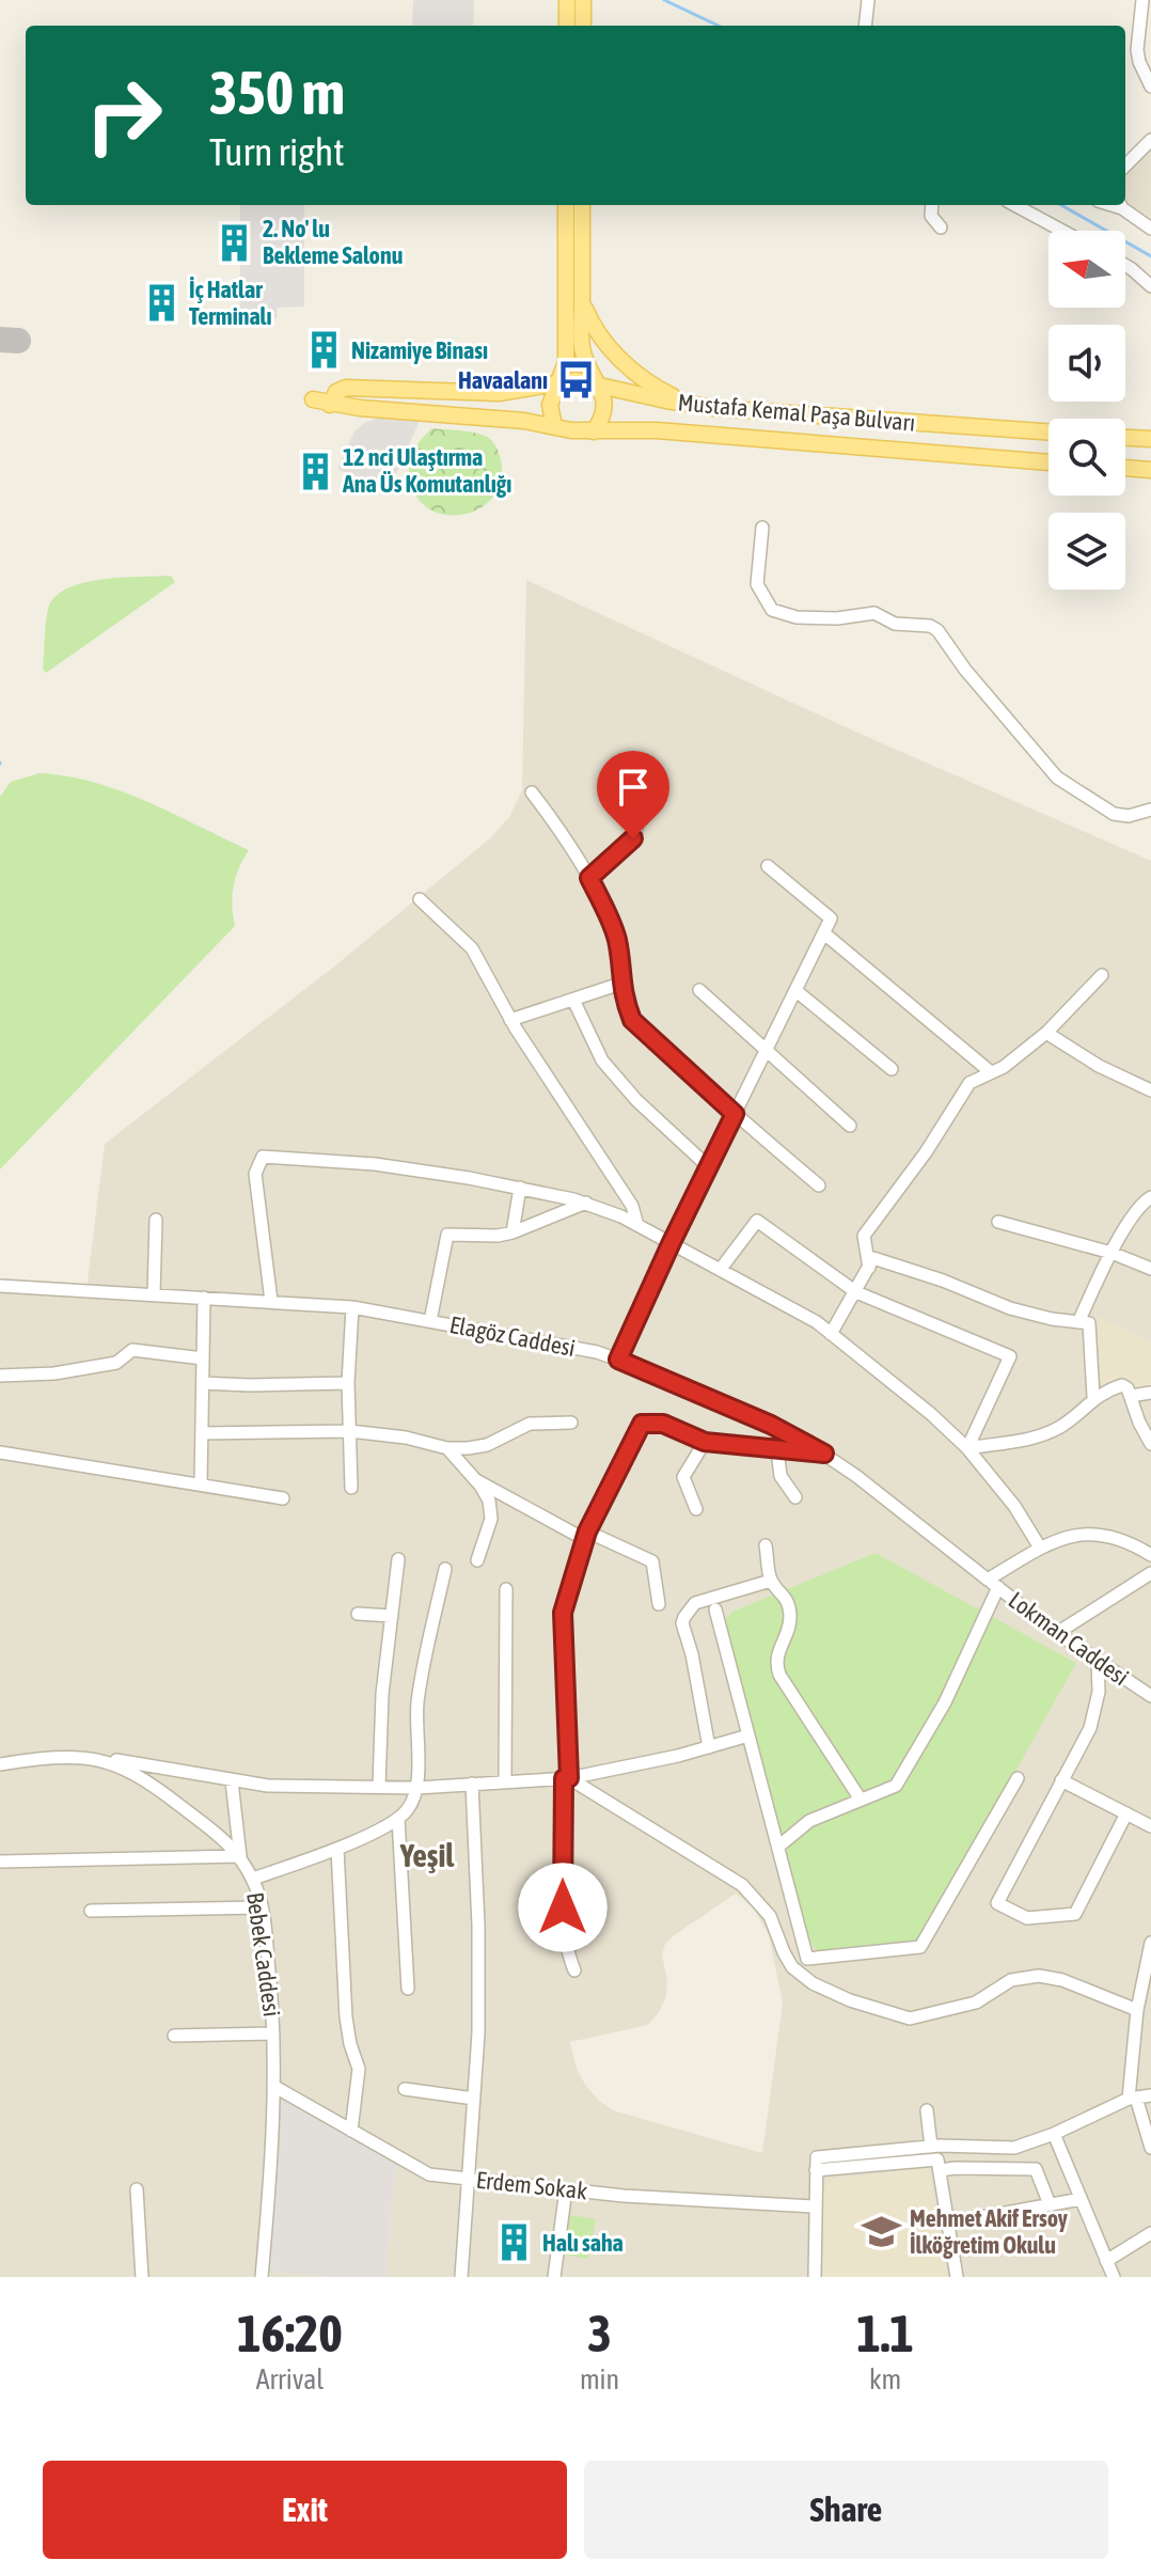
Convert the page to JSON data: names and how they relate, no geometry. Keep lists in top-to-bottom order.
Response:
{
  "streets": {
    "main road": ["Mustafa Kemal Paşa Bulvarı"],
    "street": [
      "Elagöz Caddesi",
      "Lokman Caddesi",
      "Bebek Caddesi",
      "Erdem Sokak"
    ]
  },
  "crossings": [
    ["Elagöz Caddesi", "Lokman Caddesi"],
    ["Bebek Caddesi", "Erdem Sokak"]
  ],
  "districts": ["Yeşil"],
  "places": {
    "building": [
      "2. No' lu Bekleme Salonu",
      "İç Hatlar Terminalı",
      "Nizamiye Binası",
      "12 nci Ulaştırma Ana Üs Komutanlığı",
      "Halı saha"
    ],
    "bus stop": ["Havaalanı"],
    "school or university": ["Mehmet Akif Ersoy İlköğretim Okulu"]
  },
  "north": "left",
  "page": {
    "turn": ["350 m", "Turn right"],
    "eta": [
      "16:20",
      "Arrival",
      "3",
      "min",
      "1.1",
      "km"
    ],
    "buttons": ["Exit", "Share"]
  }
}
